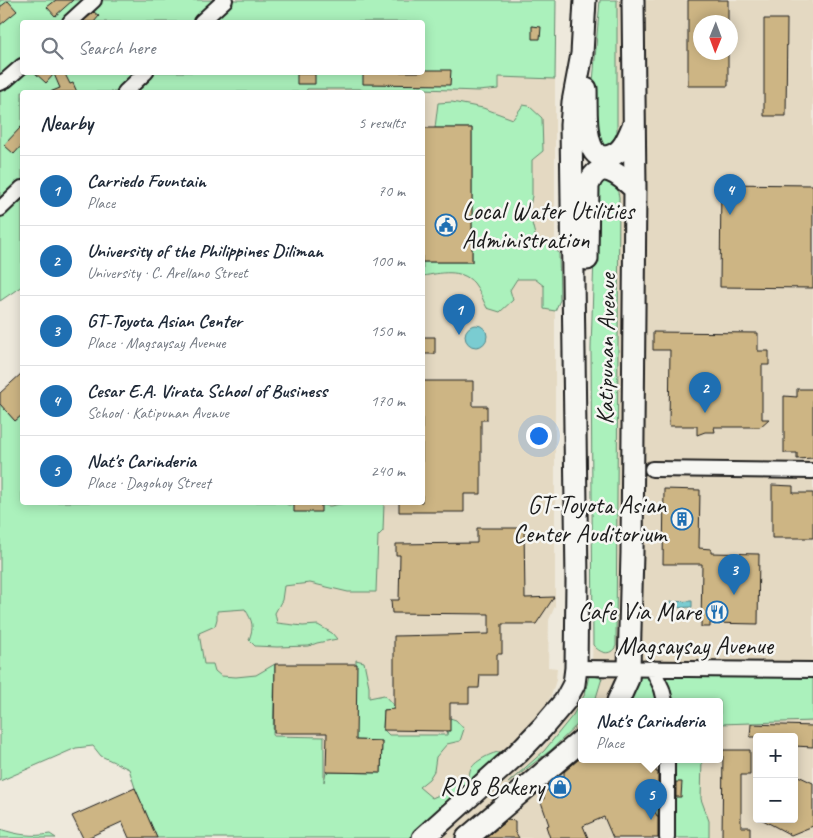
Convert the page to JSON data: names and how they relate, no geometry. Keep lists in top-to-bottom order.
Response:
{
  "streets": {
    "main road": ["Katipunan Avenue"],
    "street": ["Magsaysay Avenue"]
  },
  "crossings": [
    ["Katipunan Avenue", "Magsaysay Avenue"]
  ],
  "places": {
    "public building": ["Local Water Utilities Administration"],
    "building": ["GT-Toyota Asian Center Auditorium"],
    "restaurant": ["Cafe Via Mare"],
    "shop": ["RD8 Bakery"]
  },
  "north": "bottom",
  "page": {
    "search": "Search here",
    "heading": ["Nearby", "5 results"],
    "list": [
      {
        "mark": "1",
        "name": "Carriedo Fountain",
        "note": "Place",
        "value": "70 m"
      },
      {
        "mark": "2",
        "name": "University of the Philippines Diliman",
        "note": "University · C. Arellano Street",
        "value": "100 m"
      },
      {
        "mark": "3",
        "name": "GT-Toyota Asian Center",
        "note": "Place · Magsaysay Avenue",
        "value": "150 m"
      },
      {
        "mark": "4",
        "name": "Cesar E.A. Virata School of Business",
        "note": "School · Katipunan Avenue",
        "value": "170 m"
      },
      {
        "mark": "5",
        "name": "Nat's Carinderia",
        "note": "Place · Dagohoy Street",
        "value": "240 m"
      }
    ],
    "pins": [
      "4",
      "1",
      "2",
      "3",
      "5"
    ],
    "popup": ["Nat's Carinderia", "Place"],
    "map_buttons": ["+", "−"]
  }
}
